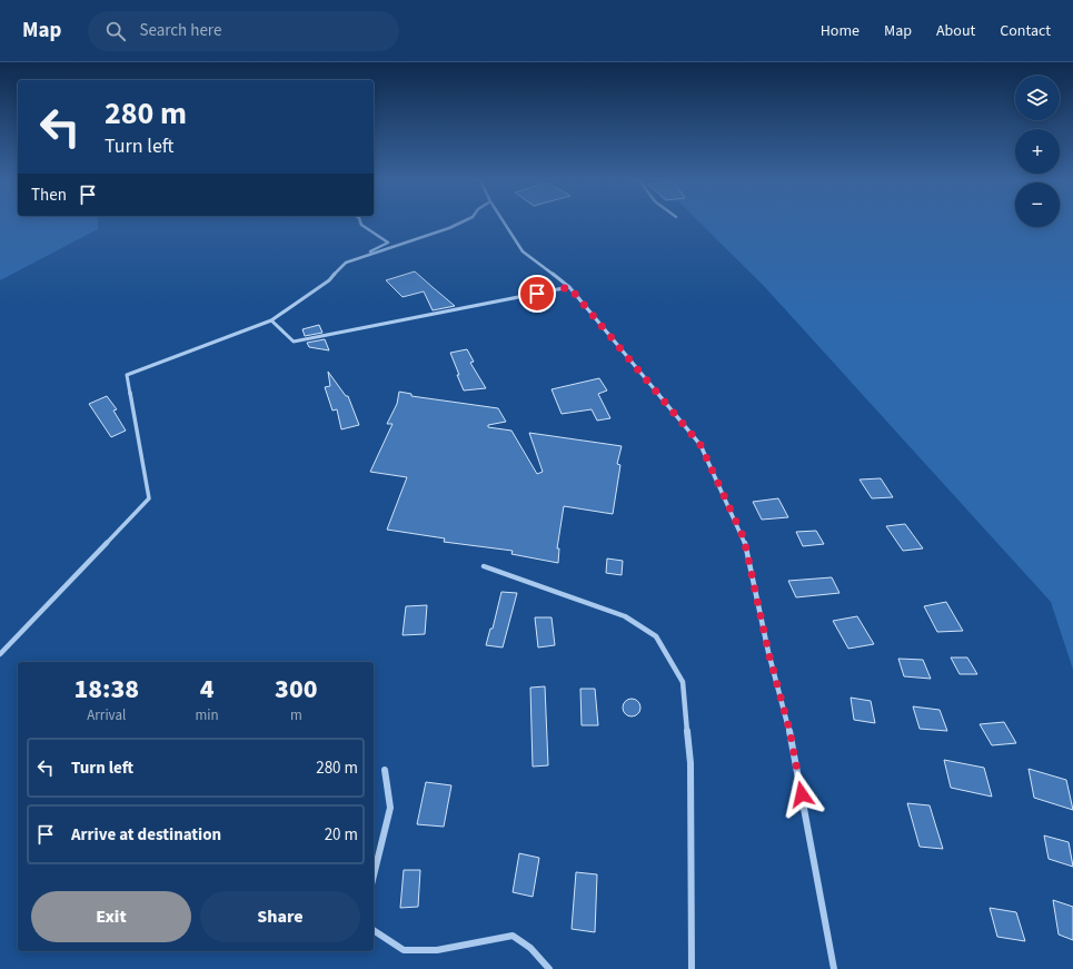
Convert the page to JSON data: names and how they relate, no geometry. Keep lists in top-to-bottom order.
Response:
{
  "page": {
    "header": "Map",
    "search": "Search here",
    "nav": [
      "Home",
      "Map",
      "About",
      "Contact"
    ],
    "map_buttons": ["+", "−"],
    "turn": ["280 m", "Turn left"],
    "then": "Then",
    "eta": [
      "18:38",
      "Arrival",
      "4",
      "min",
      "300",
      "m"
    ],
    "list": [
      {
        "name": "Turn left",
        "value": "280 m"
      },
      {
        "name": "Arrive at destination",
        "value": "20 m"
      }
    ],
    "buttons": ["Exit", "Share"]
  }
}
